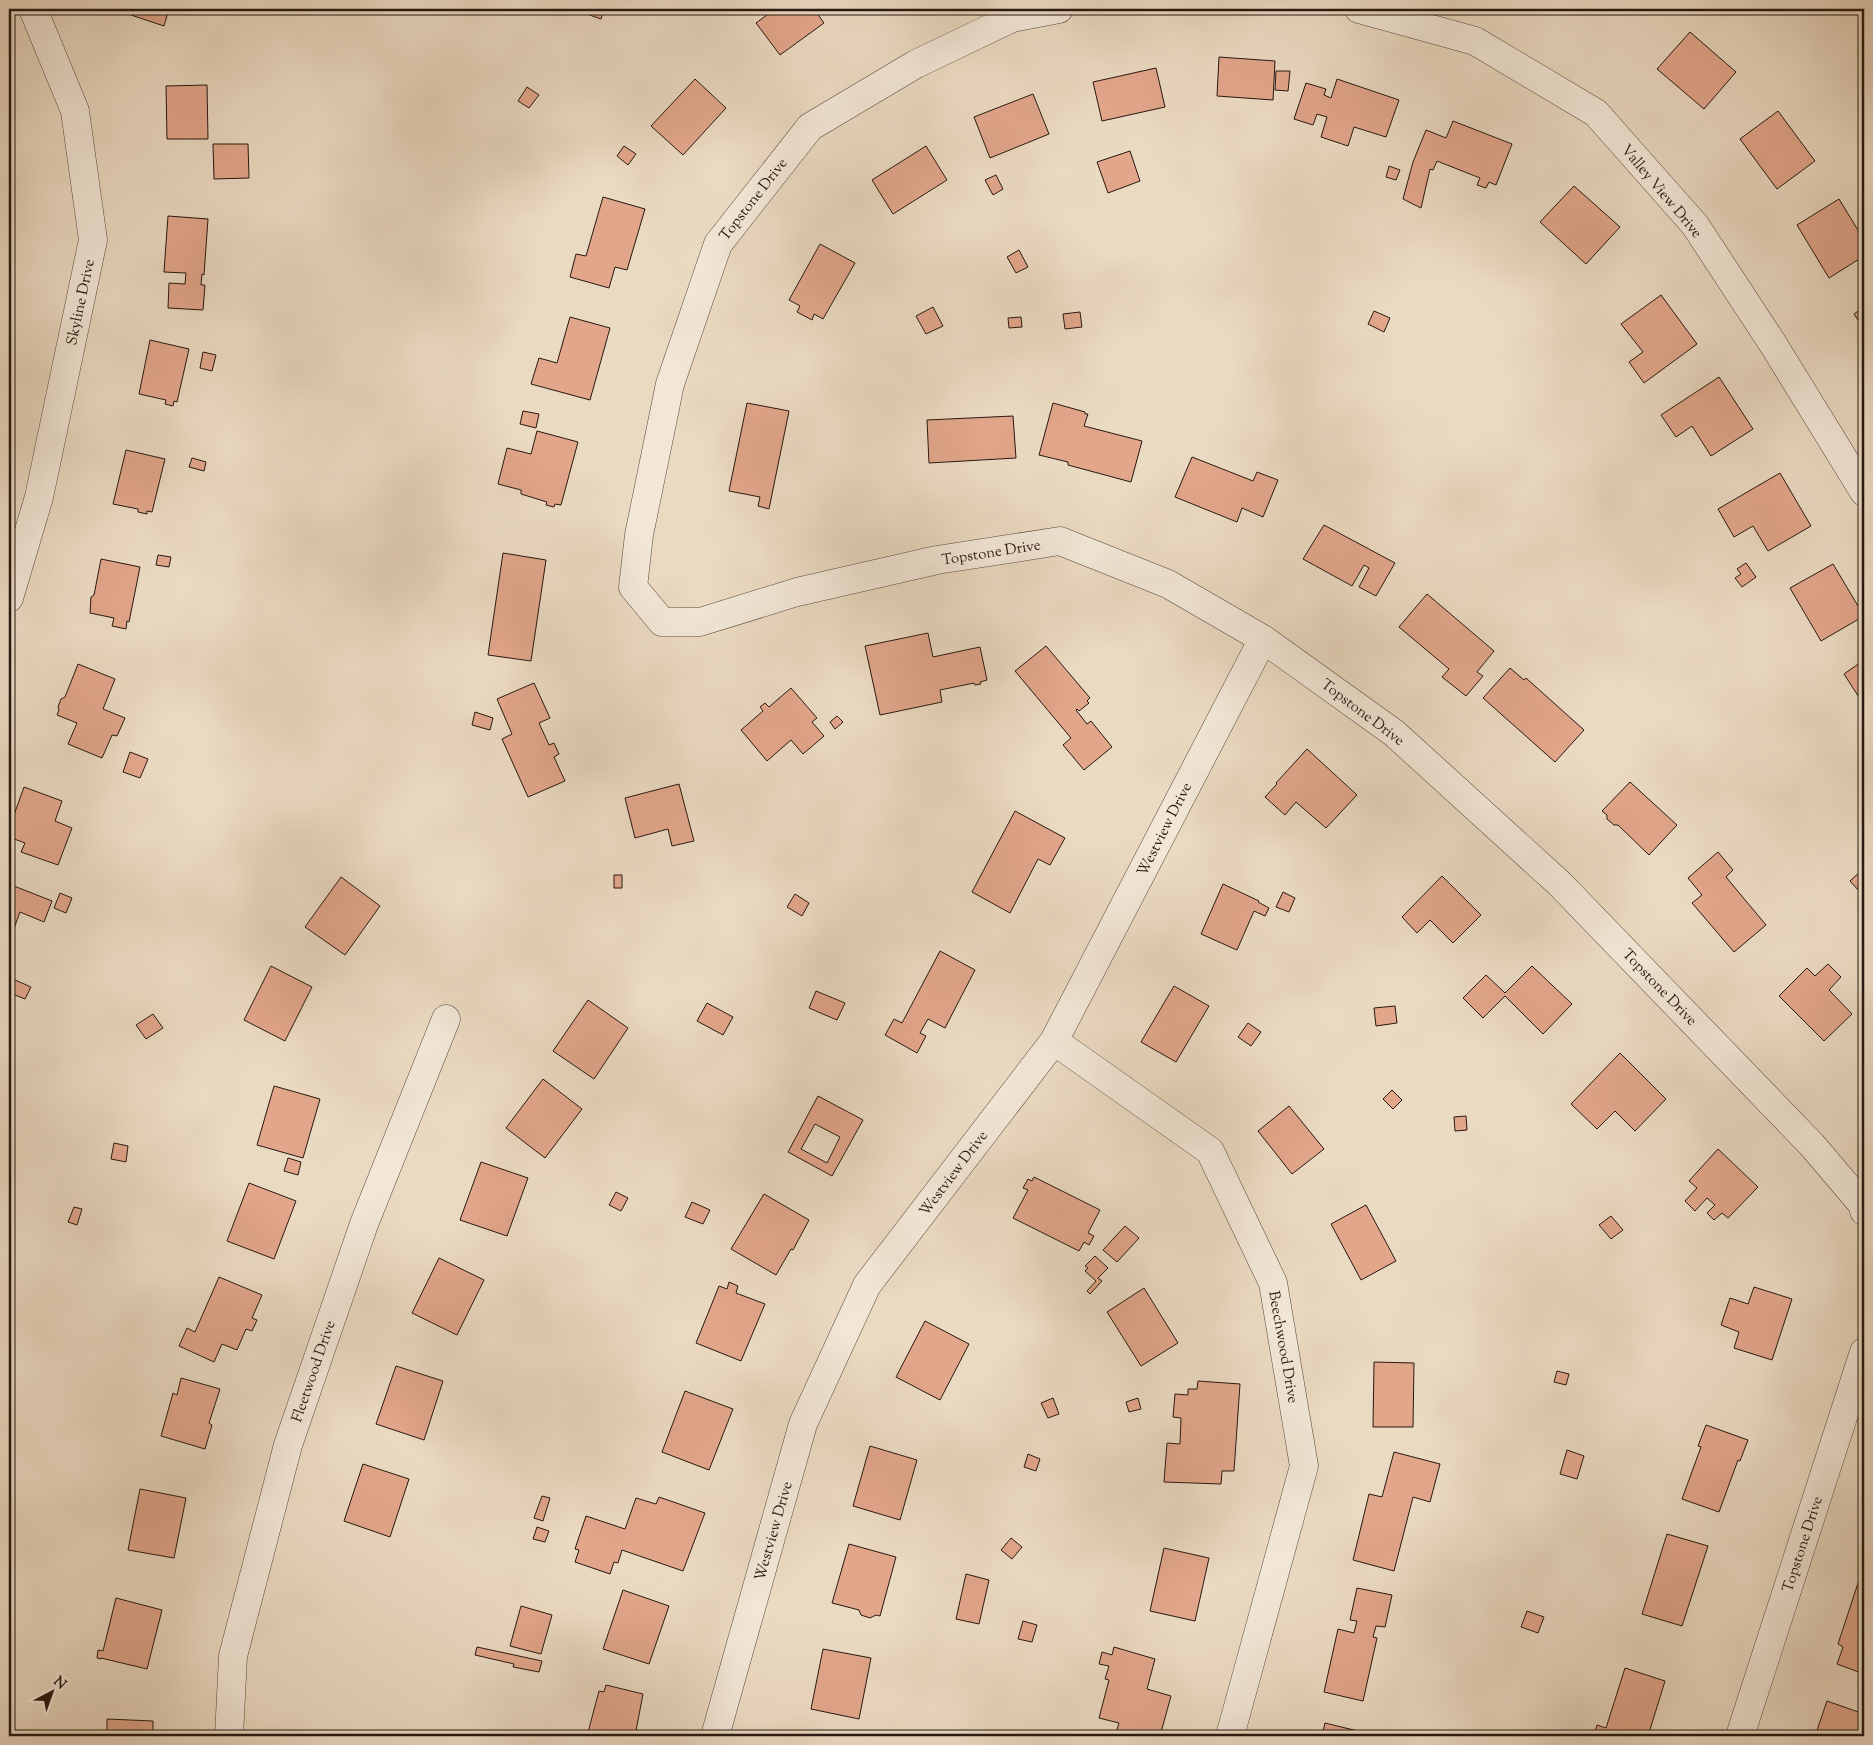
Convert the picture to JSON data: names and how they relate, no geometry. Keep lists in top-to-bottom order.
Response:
{
  "streets": {
    "street": [
      "Valley View Drive",
      "Topstone Drive",
      "Skyline Drive",
      "Westview Drive",
      "Beechwood Drive",
      "Fleetwood Drive"
    ]
  },
  "crossings": [
    ["Topstone Drive", "Westview Drive"],
    ["Westview Drive", "Beechwood Drive"]
  ],
  "north": "top right"
}
